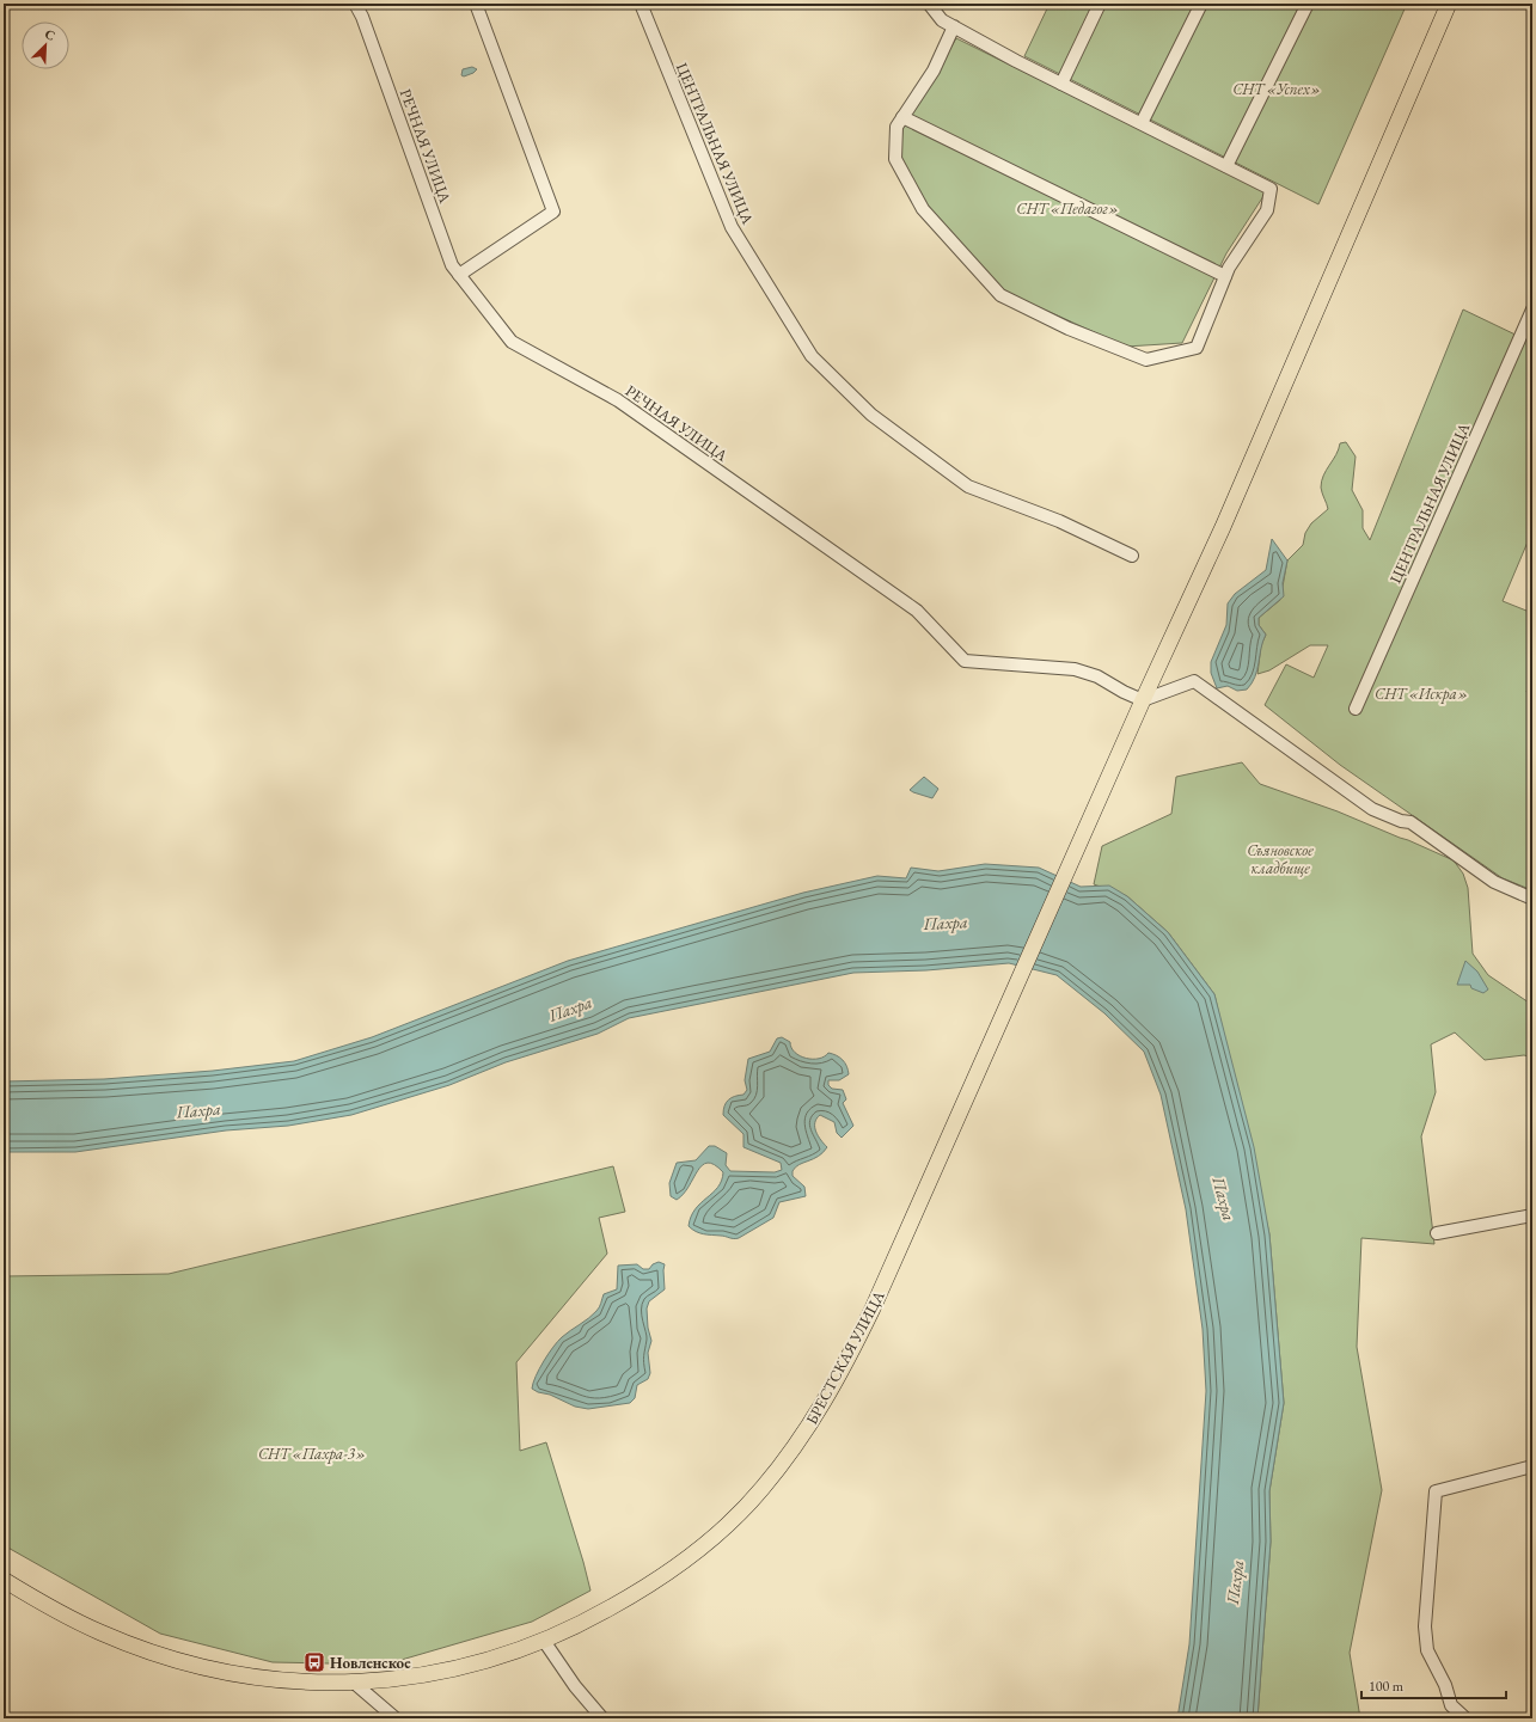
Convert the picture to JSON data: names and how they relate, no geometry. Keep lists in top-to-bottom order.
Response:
{
  "streets": {
    "main road": ["БРЕСТСКАЯ УЛИЦА"],
    "street": ["ЦЕНТРАЛЬНАЯ УЛИЦА", "РЕЧНАЯ УЛИЦА"]
  },
  "crossings": [
    ["РЕЧНАЯ УЛИЦА", "БРЕСТСКАЯ УЛИЦА"]
  ],
  "water": ["Пахра"],
  "parks": [
    "СНТ «Успех»",
    "СНТ «Педагог»",
    "СНТ «Искра»",
    "Съяновское кладбище",
    "СНТ «Пахра-3»"
  ],
  "places": {
    "bus stop": ["Новленское"]
  },
  "scale_bar": "100 m",
  "north": "top right"
}
